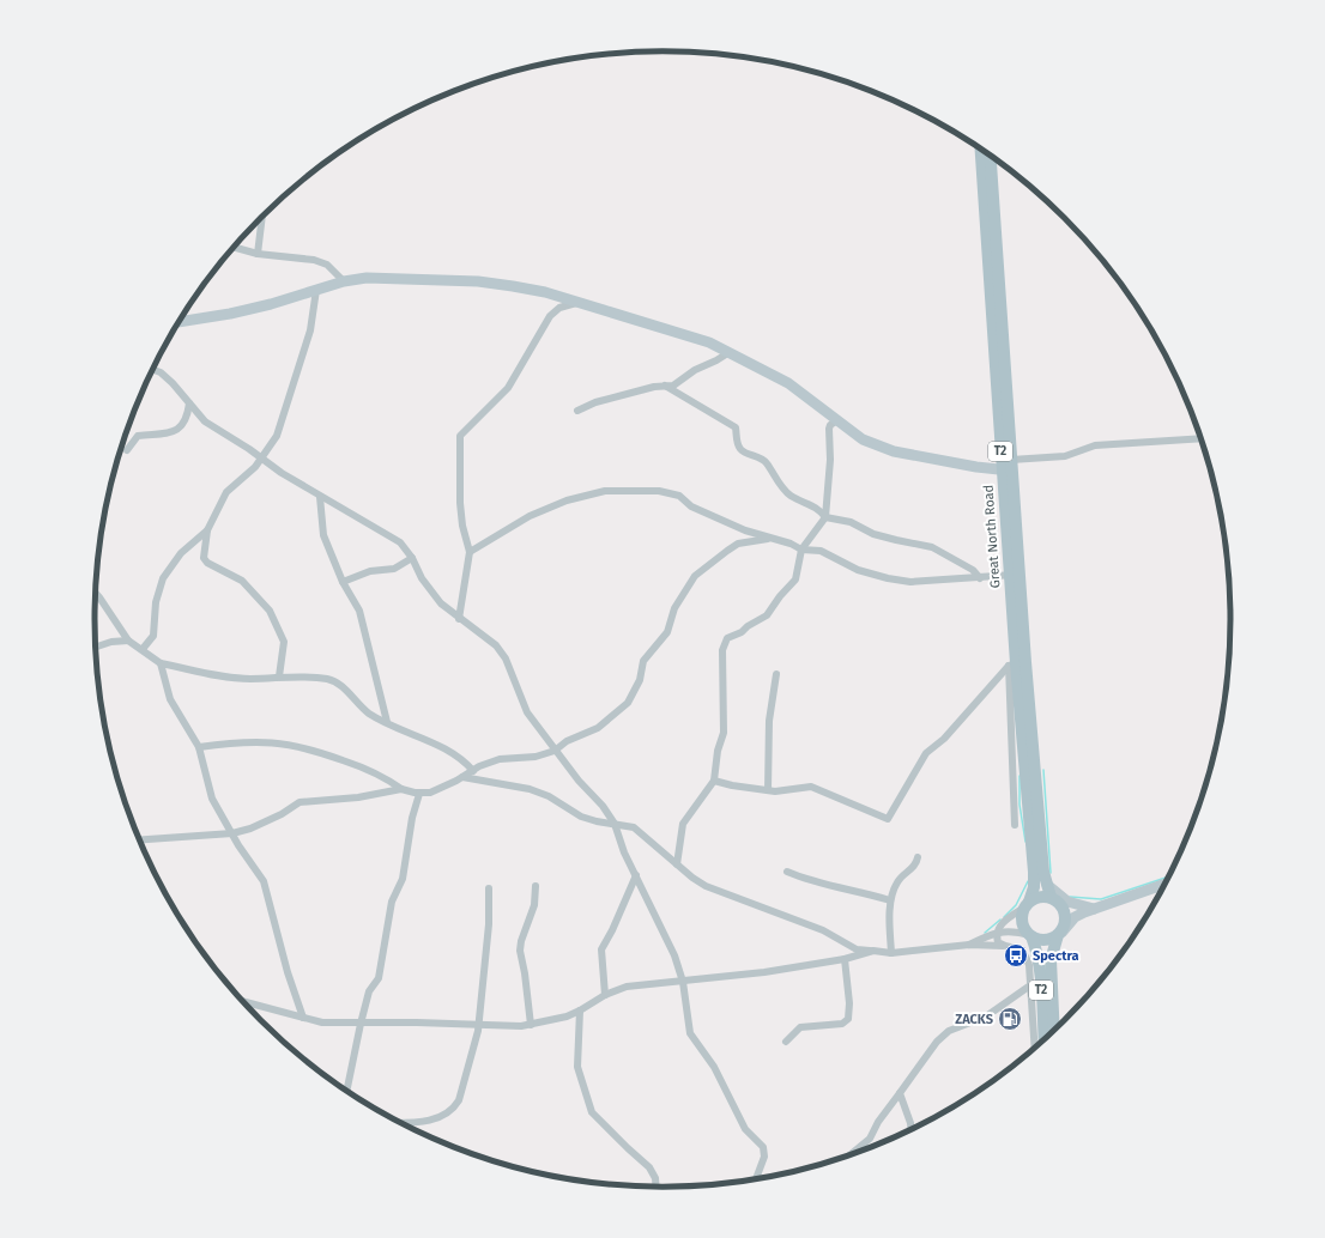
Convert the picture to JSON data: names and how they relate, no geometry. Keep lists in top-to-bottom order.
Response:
{
  "streets": {
    "main road": ["T2", "Great North Road"]
  },
  "crossings": [
    ["T2", "Great North Road"]
  ],
  "places": {
    "bus stop": ["Spectra"],
    "fuel station": ["ZACKS"]
  }
}
